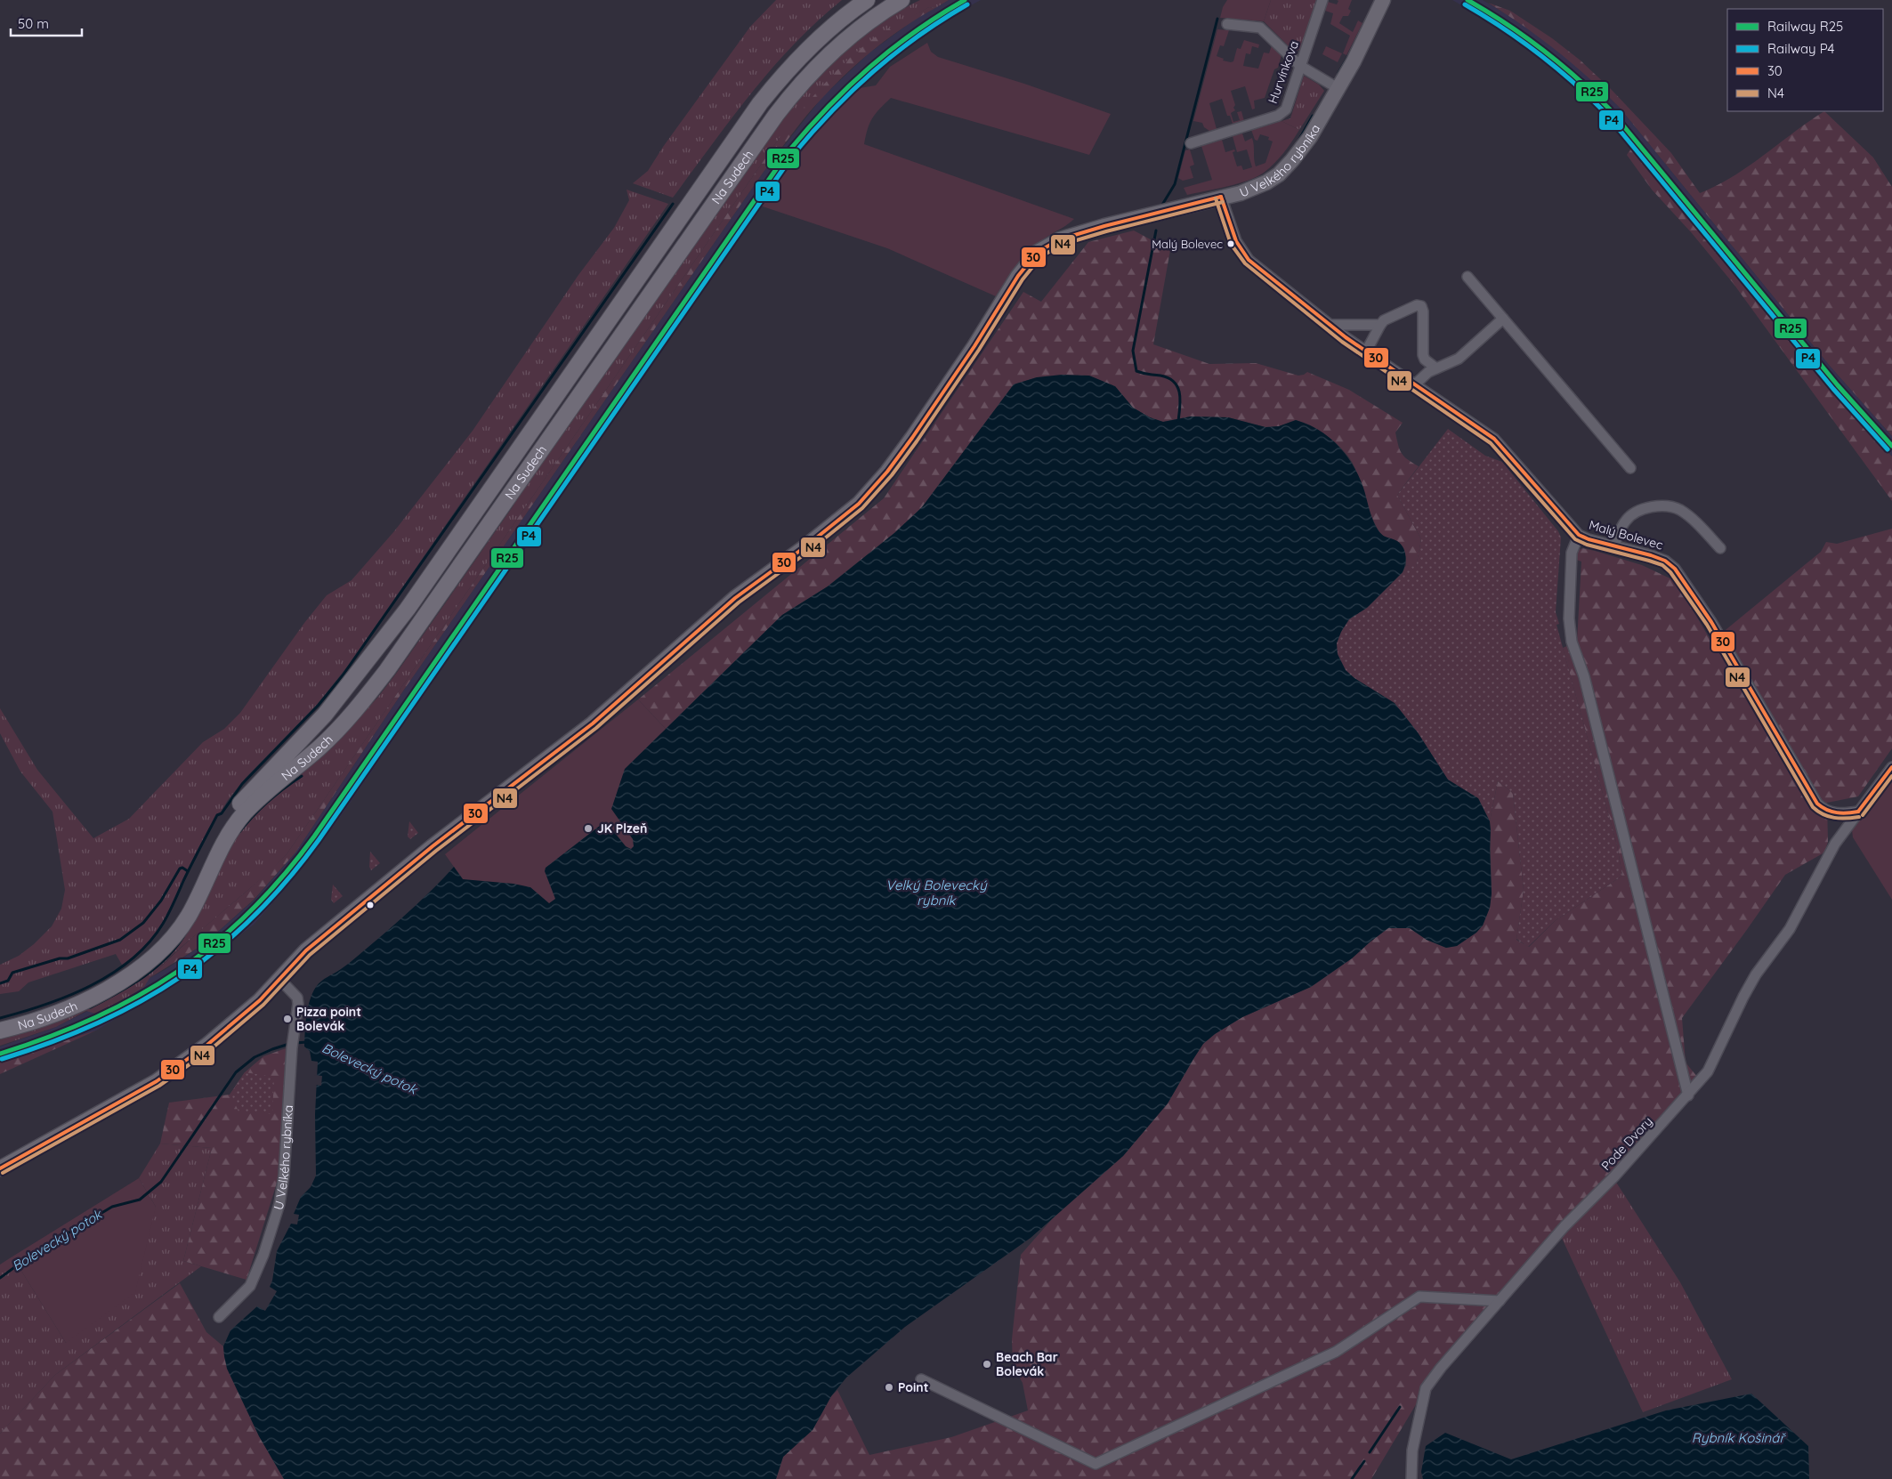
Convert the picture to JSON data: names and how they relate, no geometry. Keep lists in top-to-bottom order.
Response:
{
  "streets": {
    "main road": ["Na Sudech"],
    "street": [
      "Hurvínkova",
      "U Velkého rybníka",
      "Malý Bolevec",
      "Pode Dvory"
    ]
  },
  "crossings": [
    ["U Velkého rybníka", "Malý Bolevec"],
    ["Malý Bolevec", "Pode Dvory"]
  ],
  "water": ["Velký Bolevecký rybník", "Bolevecký potok", "Rybník Košinář"],
  "places": [
    "Malý Bolevec",
    "JK Plzeň",
    "Pizza point Bolevák",
    "Beach Bar Bolevák",
    "Point"
  ],
  "lines": [
    "rail line R25",
    "rail line P4",
    "transit line 30",
    "transit line N4"
  ],
  "legend": [
    "Railway R25",
    "Railway P4",
    "30",
    "N4"
  ],
  "scale_bar": "50 m"
}
